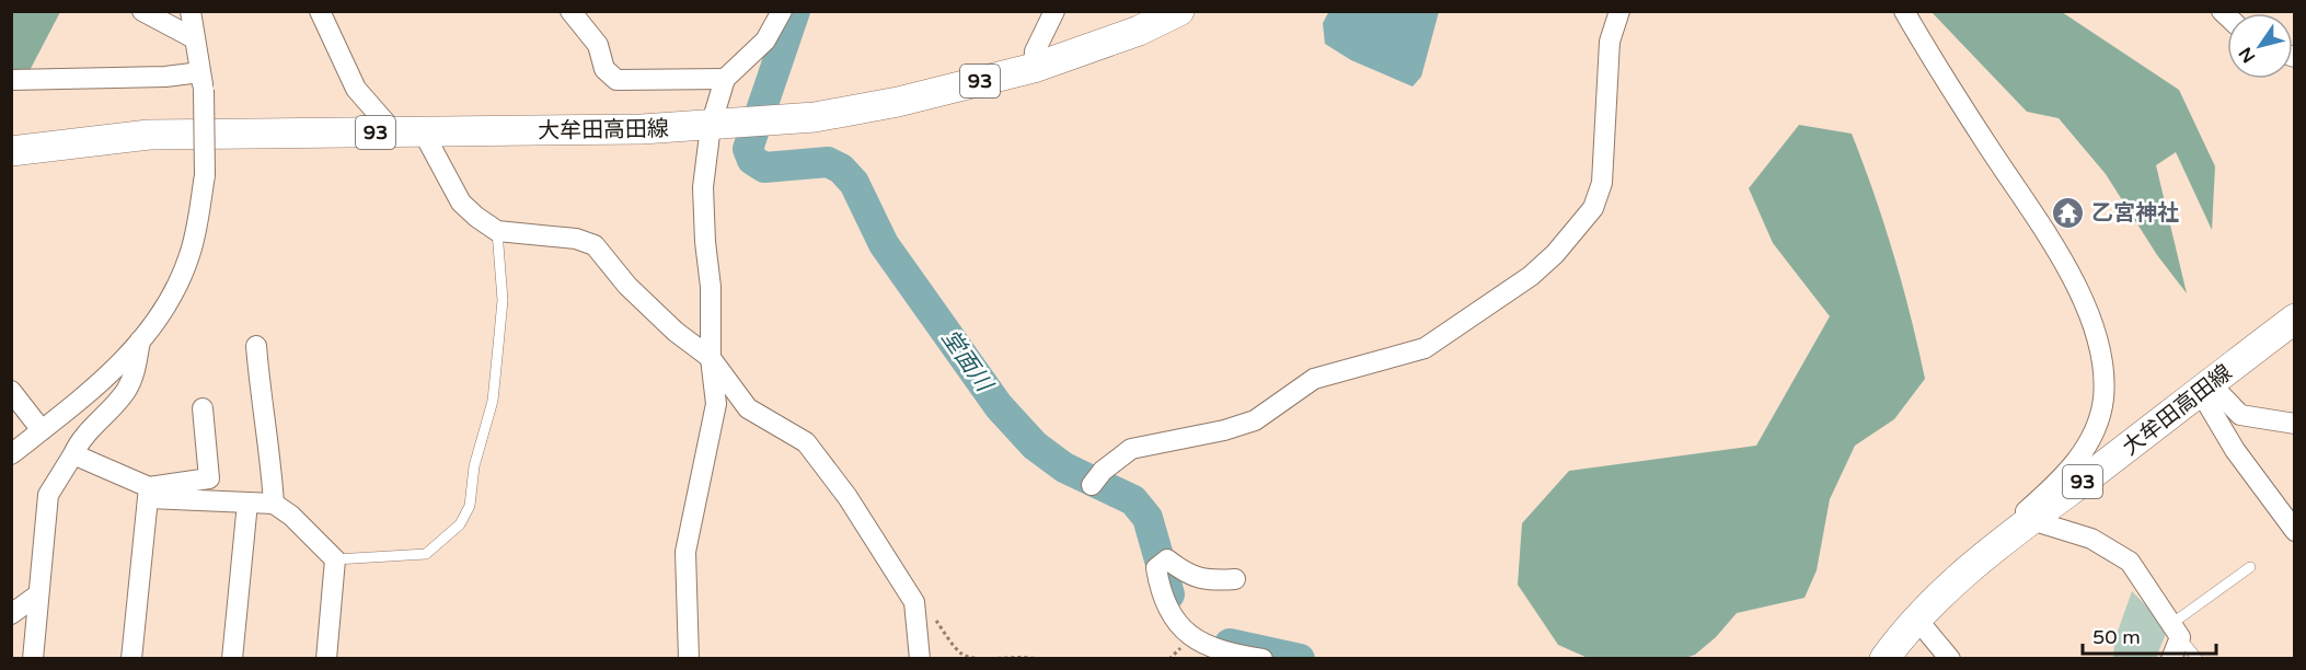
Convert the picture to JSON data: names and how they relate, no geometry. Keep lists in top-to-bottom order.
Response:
{
  "streets": {
    "main road": ["93", "大牟田高田線"]
  },
  "water": ["堂面川"],
  "places": {
    "temple": ["乙宮神社"]
  },
  "scale_bar": "50 m",
  "north": "bottom left"
}
